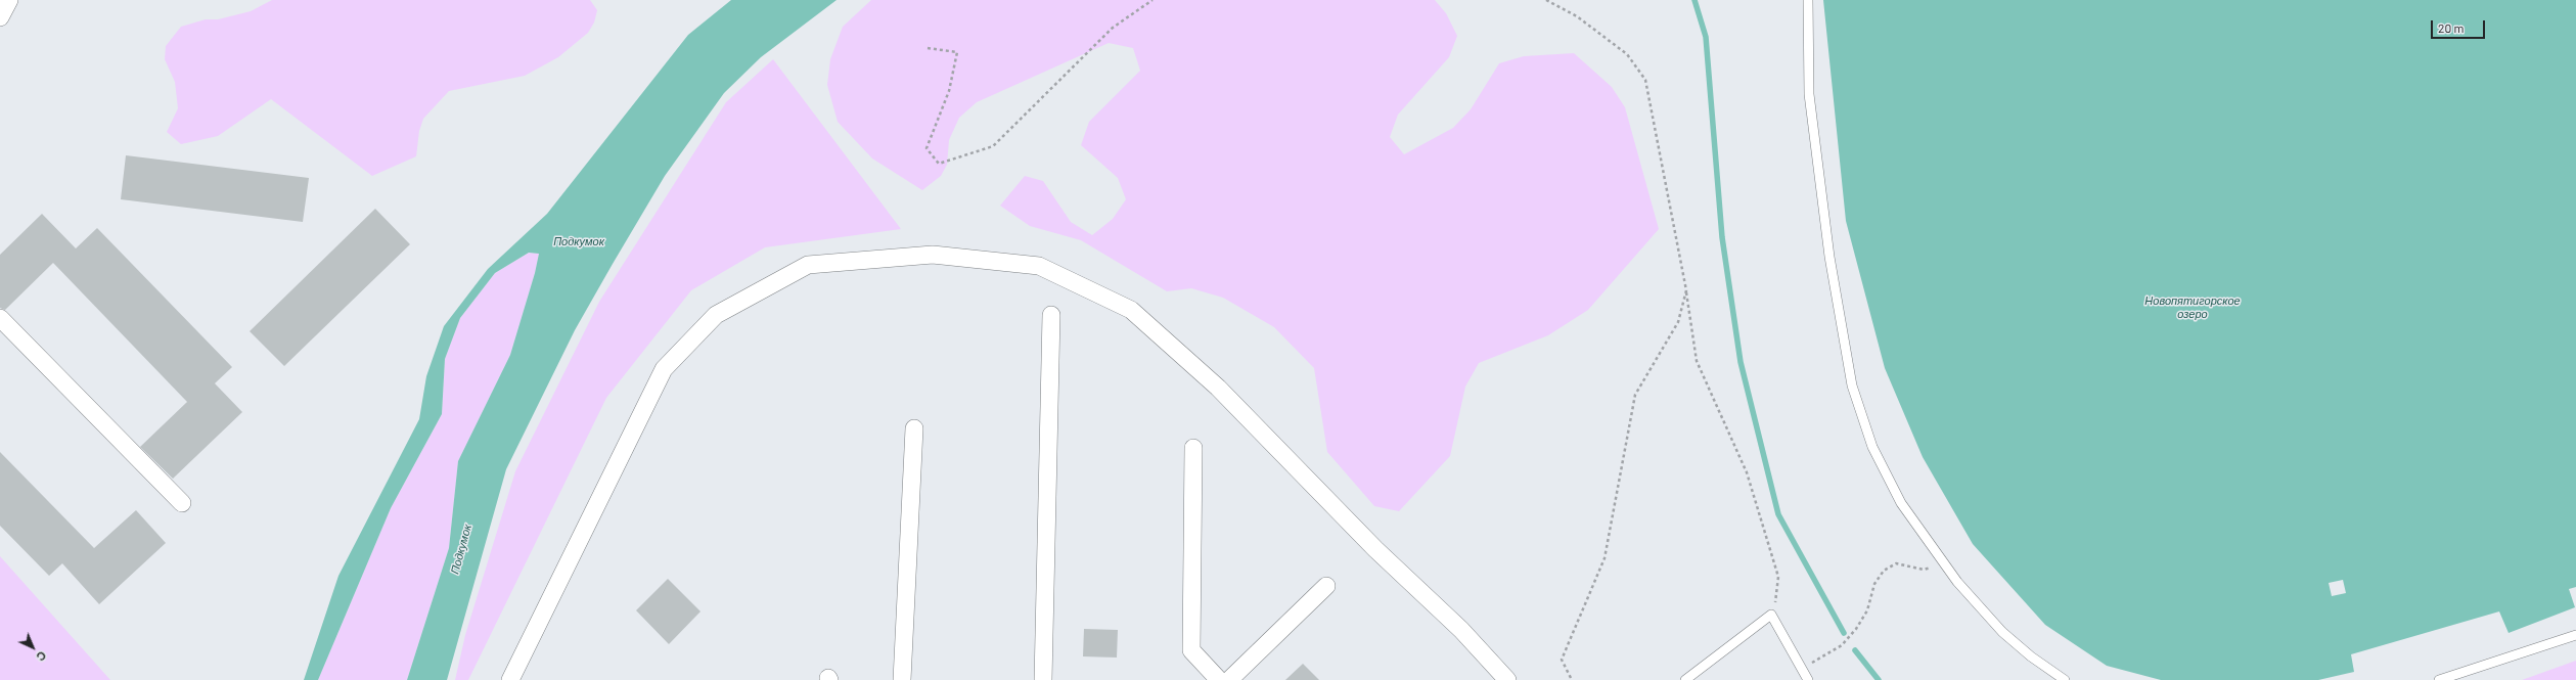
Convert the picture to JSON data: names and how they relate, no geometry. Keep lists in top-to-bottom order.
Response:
{
  "water": ["Подкумок", "Новопятигорское озеро"],
  "scale_bar": "20 m",
  "north": "bottom right"
}
